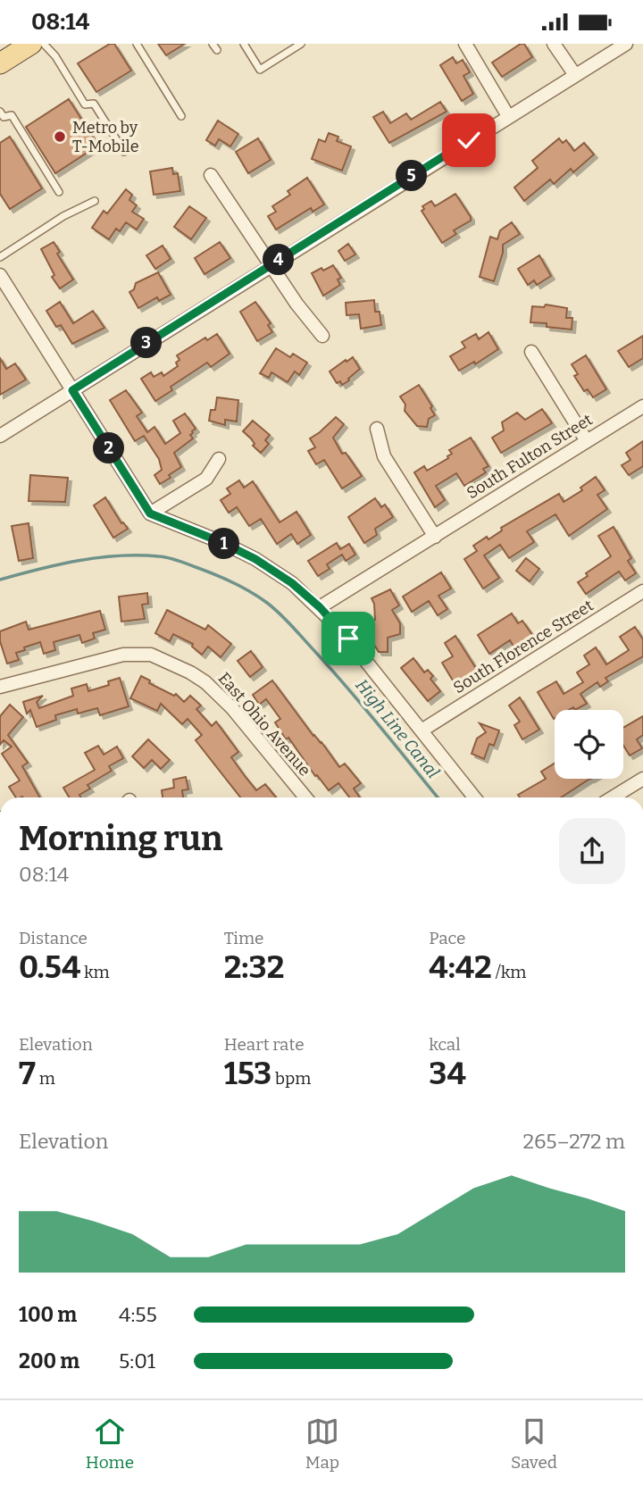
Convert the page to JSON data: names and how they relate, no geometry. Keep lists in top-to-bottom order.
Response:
{
  "streets": {
    "street": ["South Fulton Street", "South Florence Street", "East Ohio Avenue"]
  },
  "water": ["High Line Canal"],
  "places": ["Metro by T-Mobile"],
  "page": {
    "status": "08:14",
    "pins": [
      "5",
      "4",
      "3",
      "2",
      "1"
    ],
    "heading": ["Morning run", "08:14"],
    "stats": [
      ["Distance", "0.54 km"],
      ["Time", "2:32"],
      ["Pace", "4:42 /km"],
      ["Elevation", "7 m"],
      ["Heart rate", "153 bpm"],
      ["kcal", "34"]
    ],
    "chart": ["Elevation", "265–272 m"],
    "list": [
      {
        "name": "100 m",
        "note": "4:55"
      },
      {
        "name": "200 m",
        "note": "5:01"
      }
    ],
    "tabs": ["Home", "Map", "Saved"]
  }
}
